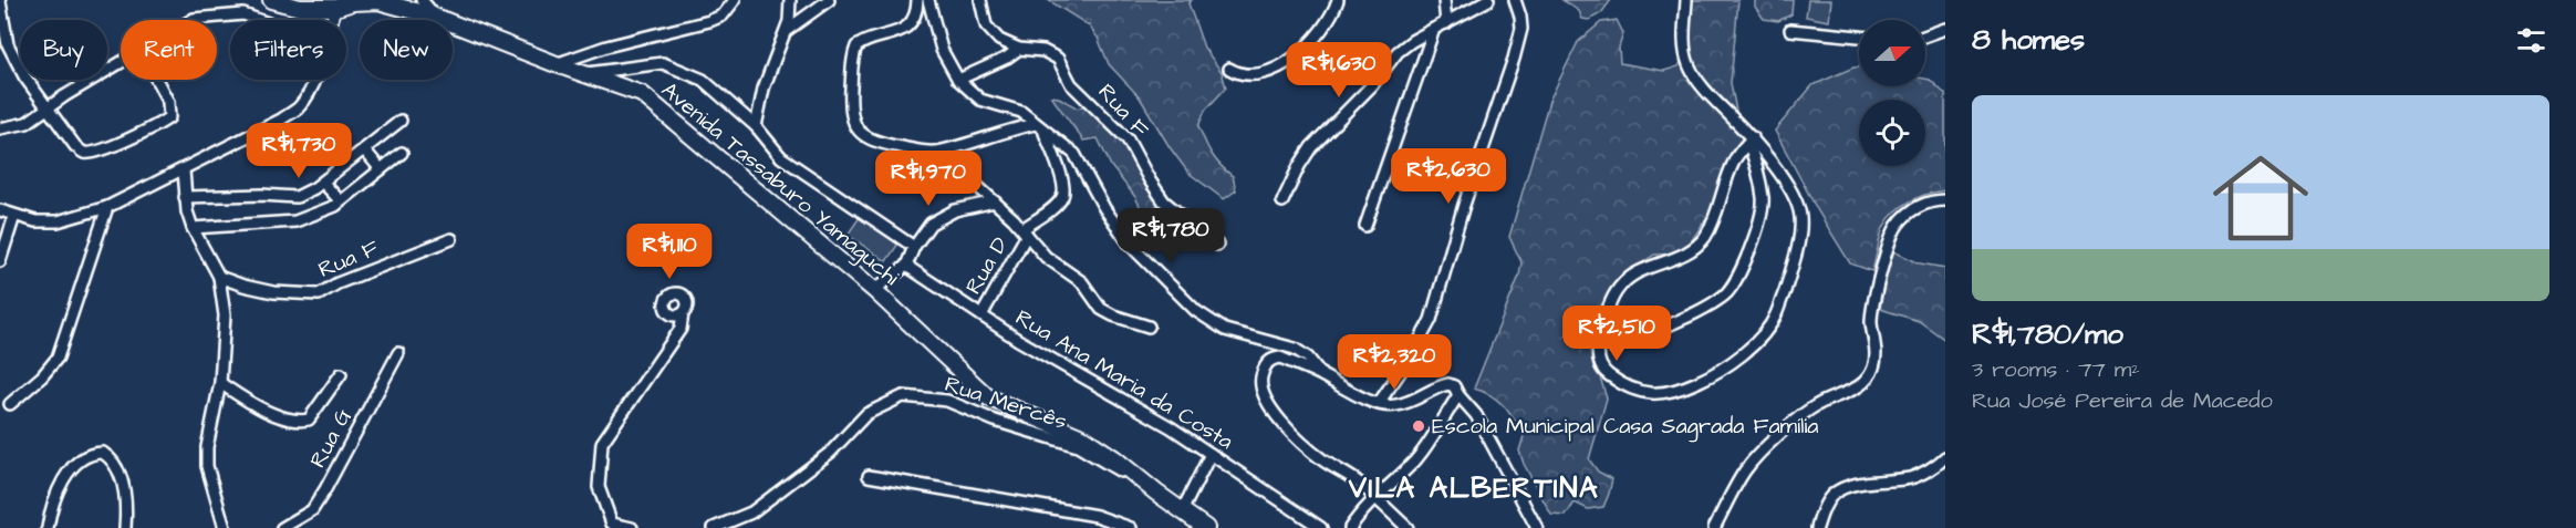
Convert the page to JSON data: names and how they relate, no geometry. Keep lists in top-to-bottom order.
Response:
{
  "streets": {
    "street": [
      "Rua F",
      "Avenida Tassaburo Yamaguchi",
      "Rua D",
      "Rua Ana Maria da Costa",
      "Rua Mercês",
      "Rua G"
    ]
  },
  "crossings": [
    ["Avenida Tassaburo Yamaguchi", "Rua Mercês"],
    ["Rua D", "Rua Ana Maria da Costa"]
  ],
  "districts": ["VILA ALBERTINA"],
  "places": ["Escola Municipal Casa Sagrada Família"],
  "north": "right",
  "page": {
    "heading": "8 homes",
    "chip": [
      "Buy",
      "Rent",
      "Filters",
      "New"
    ],
    "price": [
      "R$1,630",
      "R$1,730",
      "R$2,630",
      "R$1,970",
      "R$1,780",
      "R$1,110",
      "R$2,510",
      "R$2,320"
    ],
    "list": [
      {
        "name": "R$1,780/mo",
        "note": "3 rooms · 77 m² · Rua José Pereira de Macedo"
      }
    ]
  }
}
